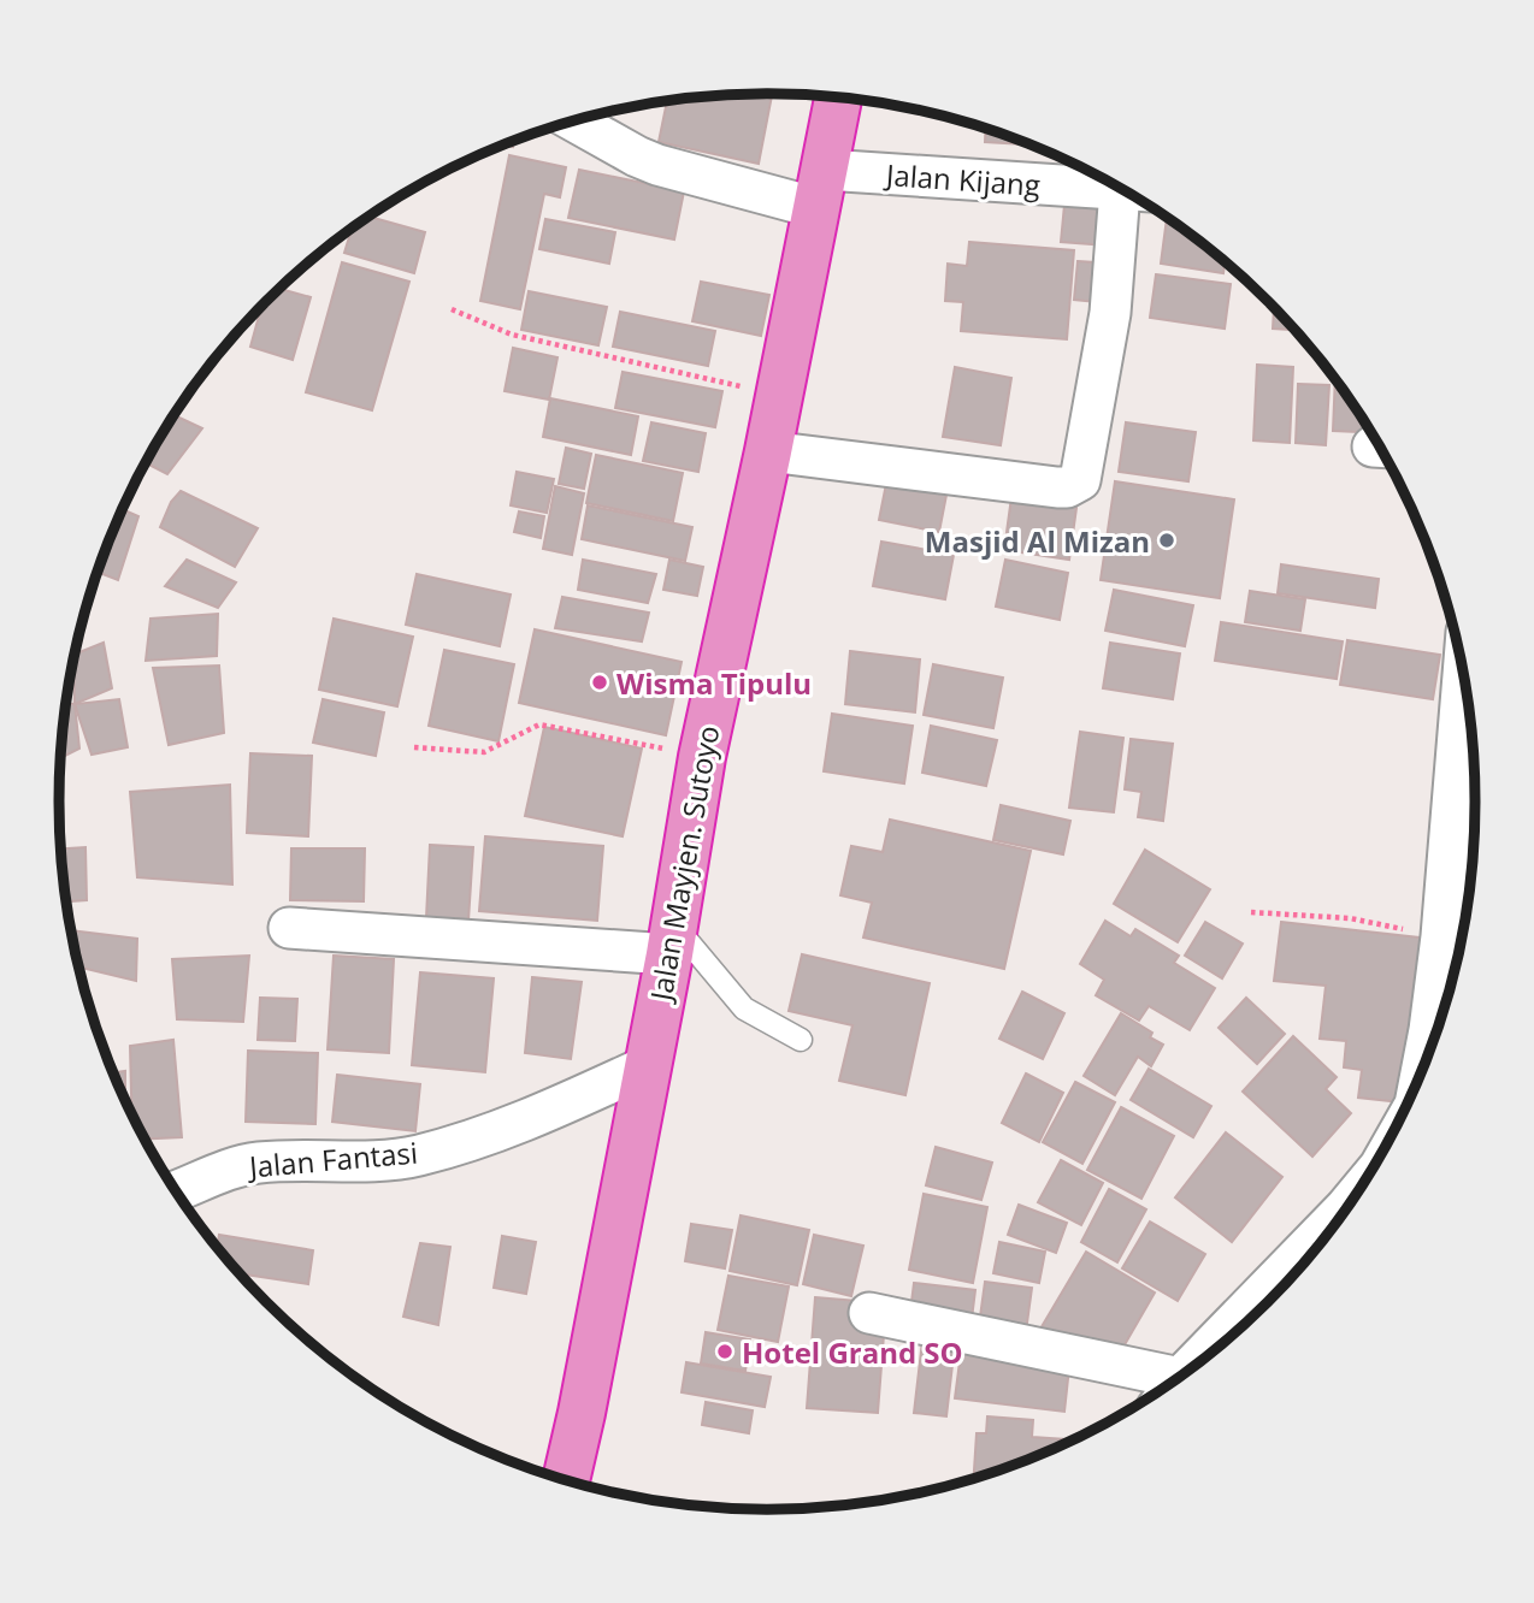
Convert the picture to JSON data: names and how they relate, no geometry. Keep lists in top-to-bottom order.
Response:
{
  "streets": {
    "highway": ["Jalan Mayjen. Sutoyo"],
    "street": ["Jalan Kijang", "Jalan Fantasi"]
  },
  "crossings": [
    ["Jalan Kijang", "Jalan Mayjen. Sutoyo"],
    ["Jalan Mayjen. Sutoyo", "Jalan Fantasi"]
  ],
  "places": ["Masjid Al Mizan", "Wisma Tipulu", "Hotel Grand SO"]
}
